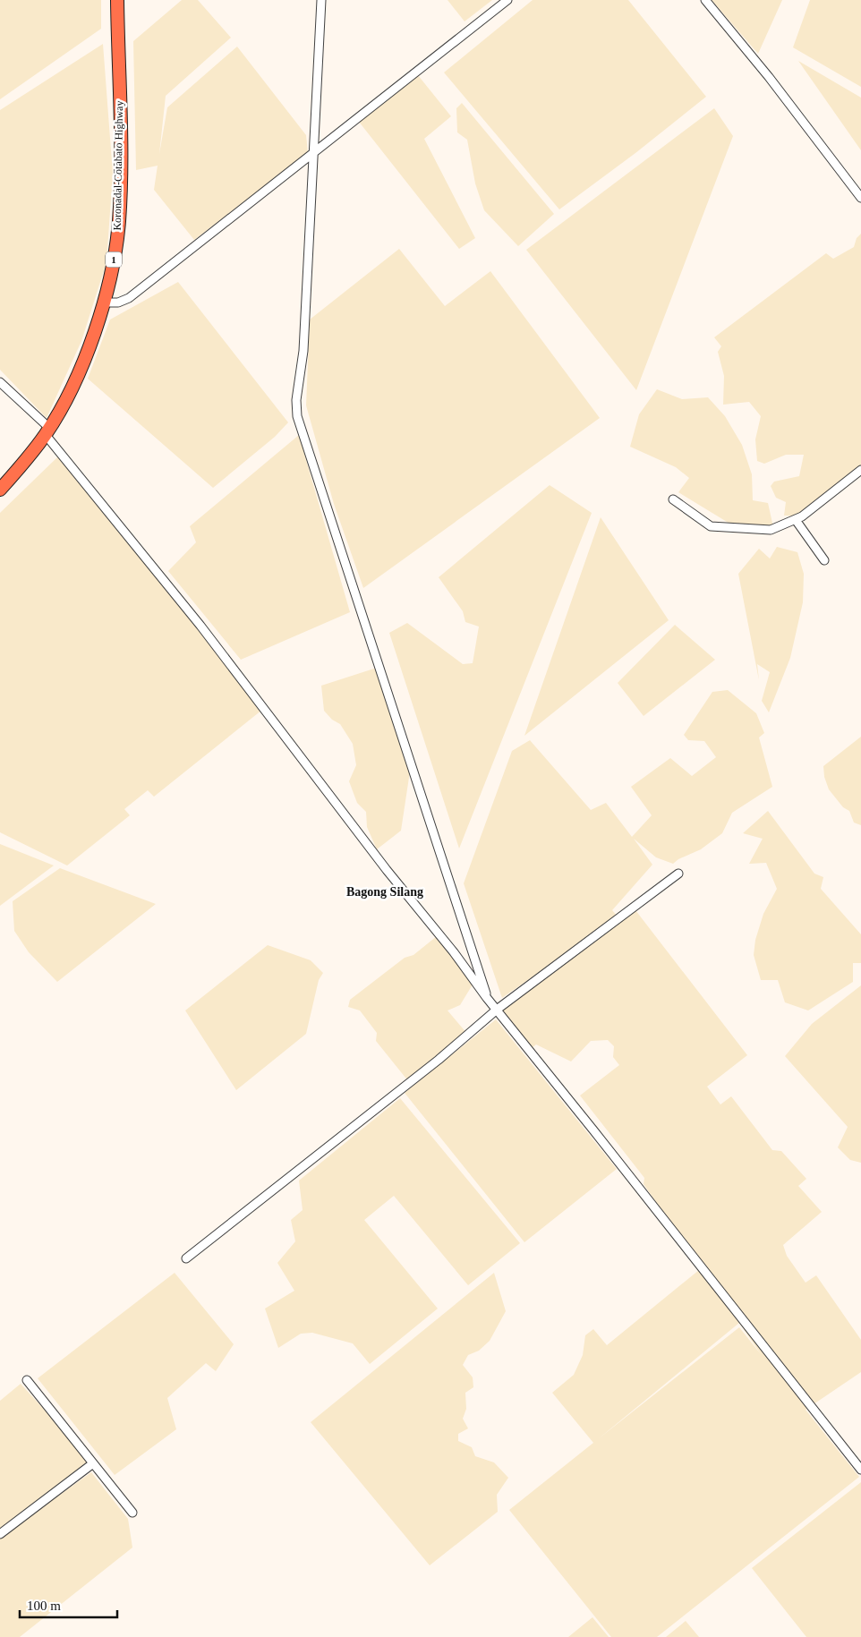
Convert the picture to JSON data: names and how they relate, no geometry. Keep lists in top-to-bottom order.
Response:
{
  "streets": {
    "highway": ["Koronadal-Cotabato Highway", "1"]
  },
  "districts": ["Bagong Silang"],
  "scale_bar": "100 m"
}
